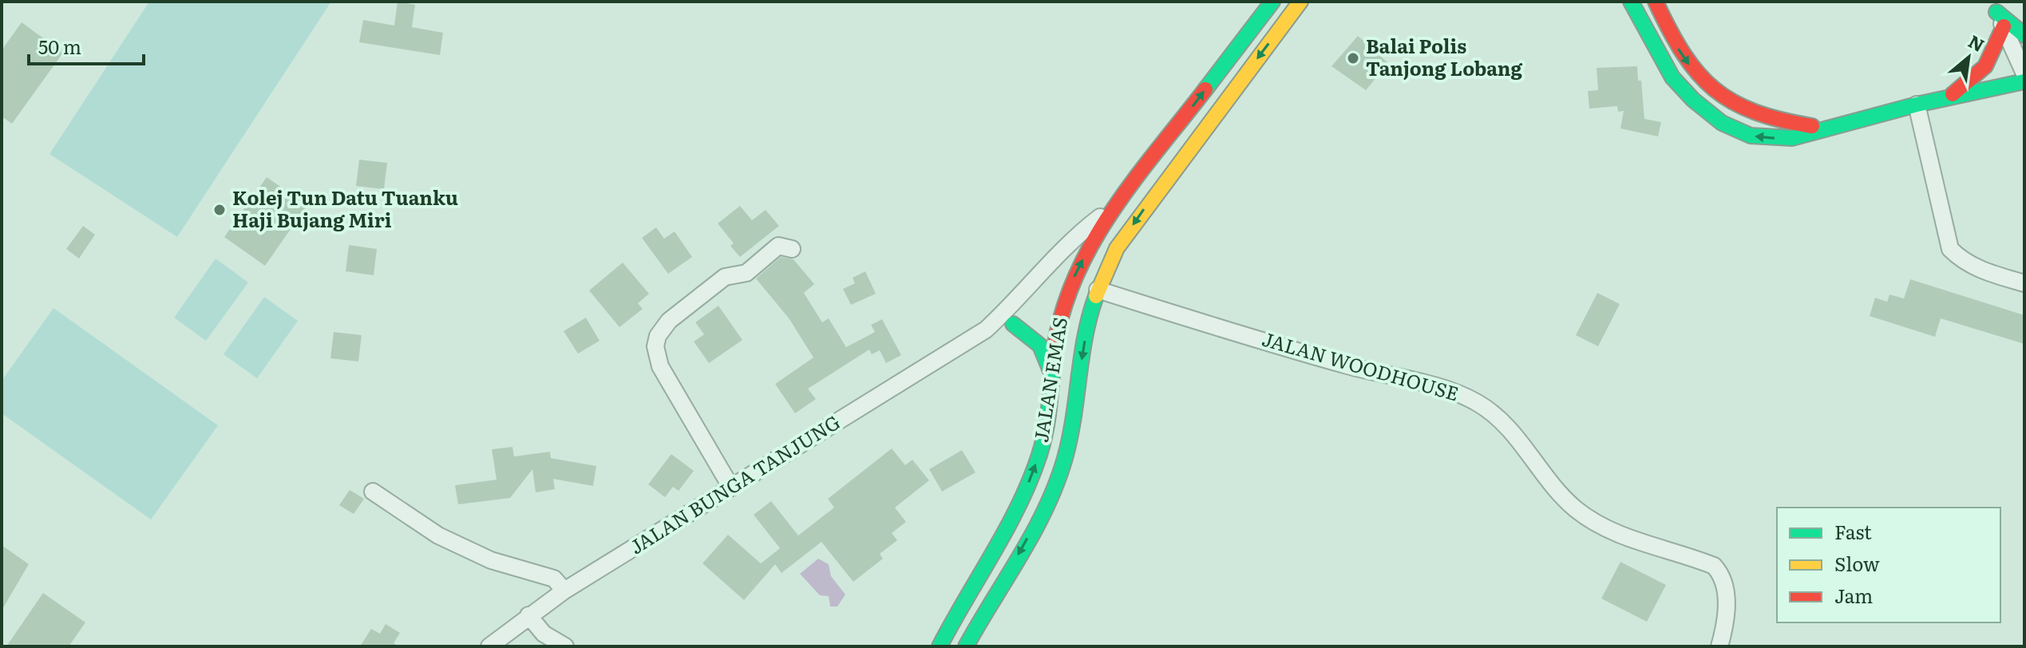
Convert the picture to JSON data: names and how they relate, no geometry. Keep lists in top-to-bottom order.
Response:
{
  "streets": {
    "main road": ["JALAN EMAS"],
    "street": ["JALAN WOODHOUSE", "JALAN BUNGA TANJUNG"]
  },
  "crossings": [
    ["JALAN WOODHOUSE", "JALAN EMAS"]
  ],
  "places": ["Balai Polis Tanjong Lobang", "Kolej Tun Datu Tuanku Haji Bujang Miri"],
  "legend": ["Fast", "Slow", "Jam"],
  "scale_bar": "50 m",
  "north": "top right"
}
